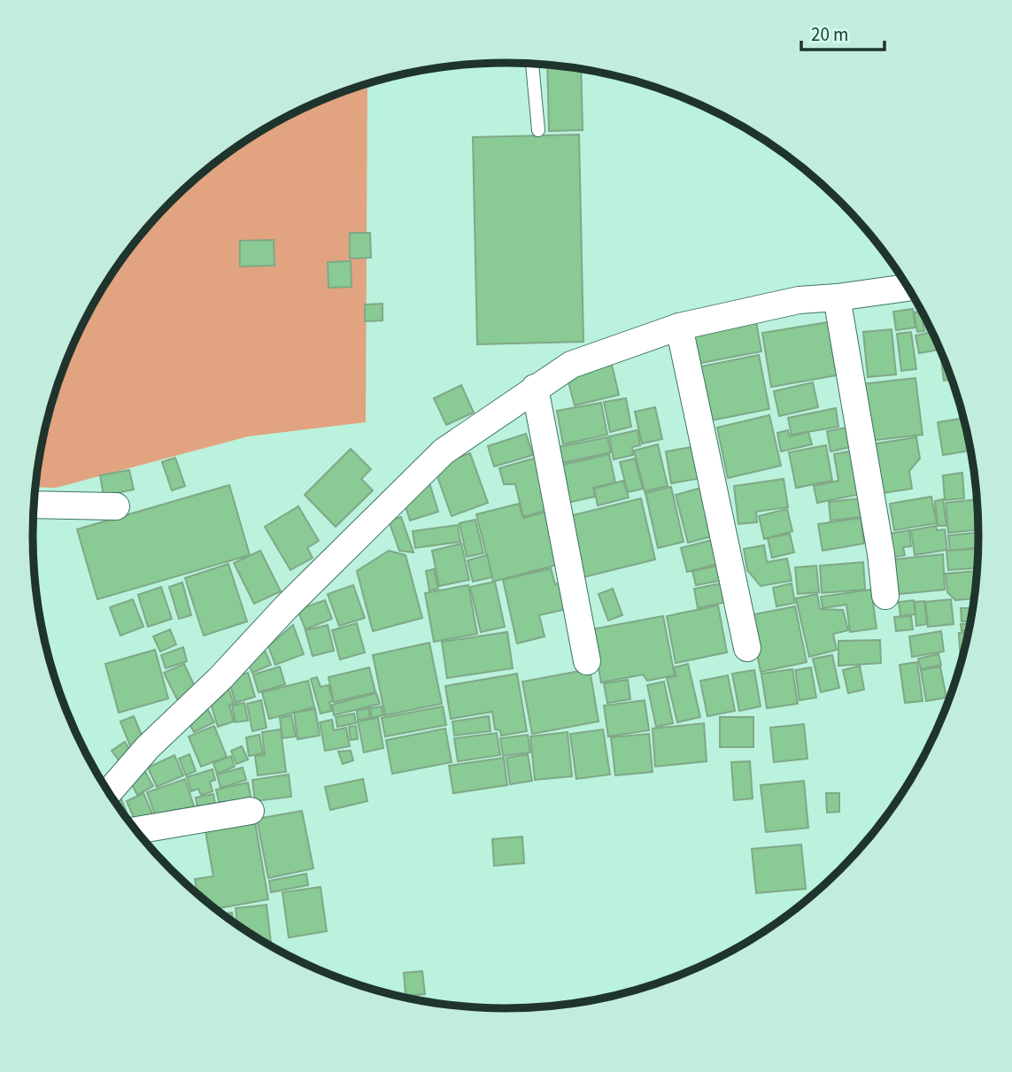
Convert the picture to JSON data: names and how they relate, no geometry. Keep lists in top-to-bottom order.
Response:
{
  "scale_bar": "20 m"
}
